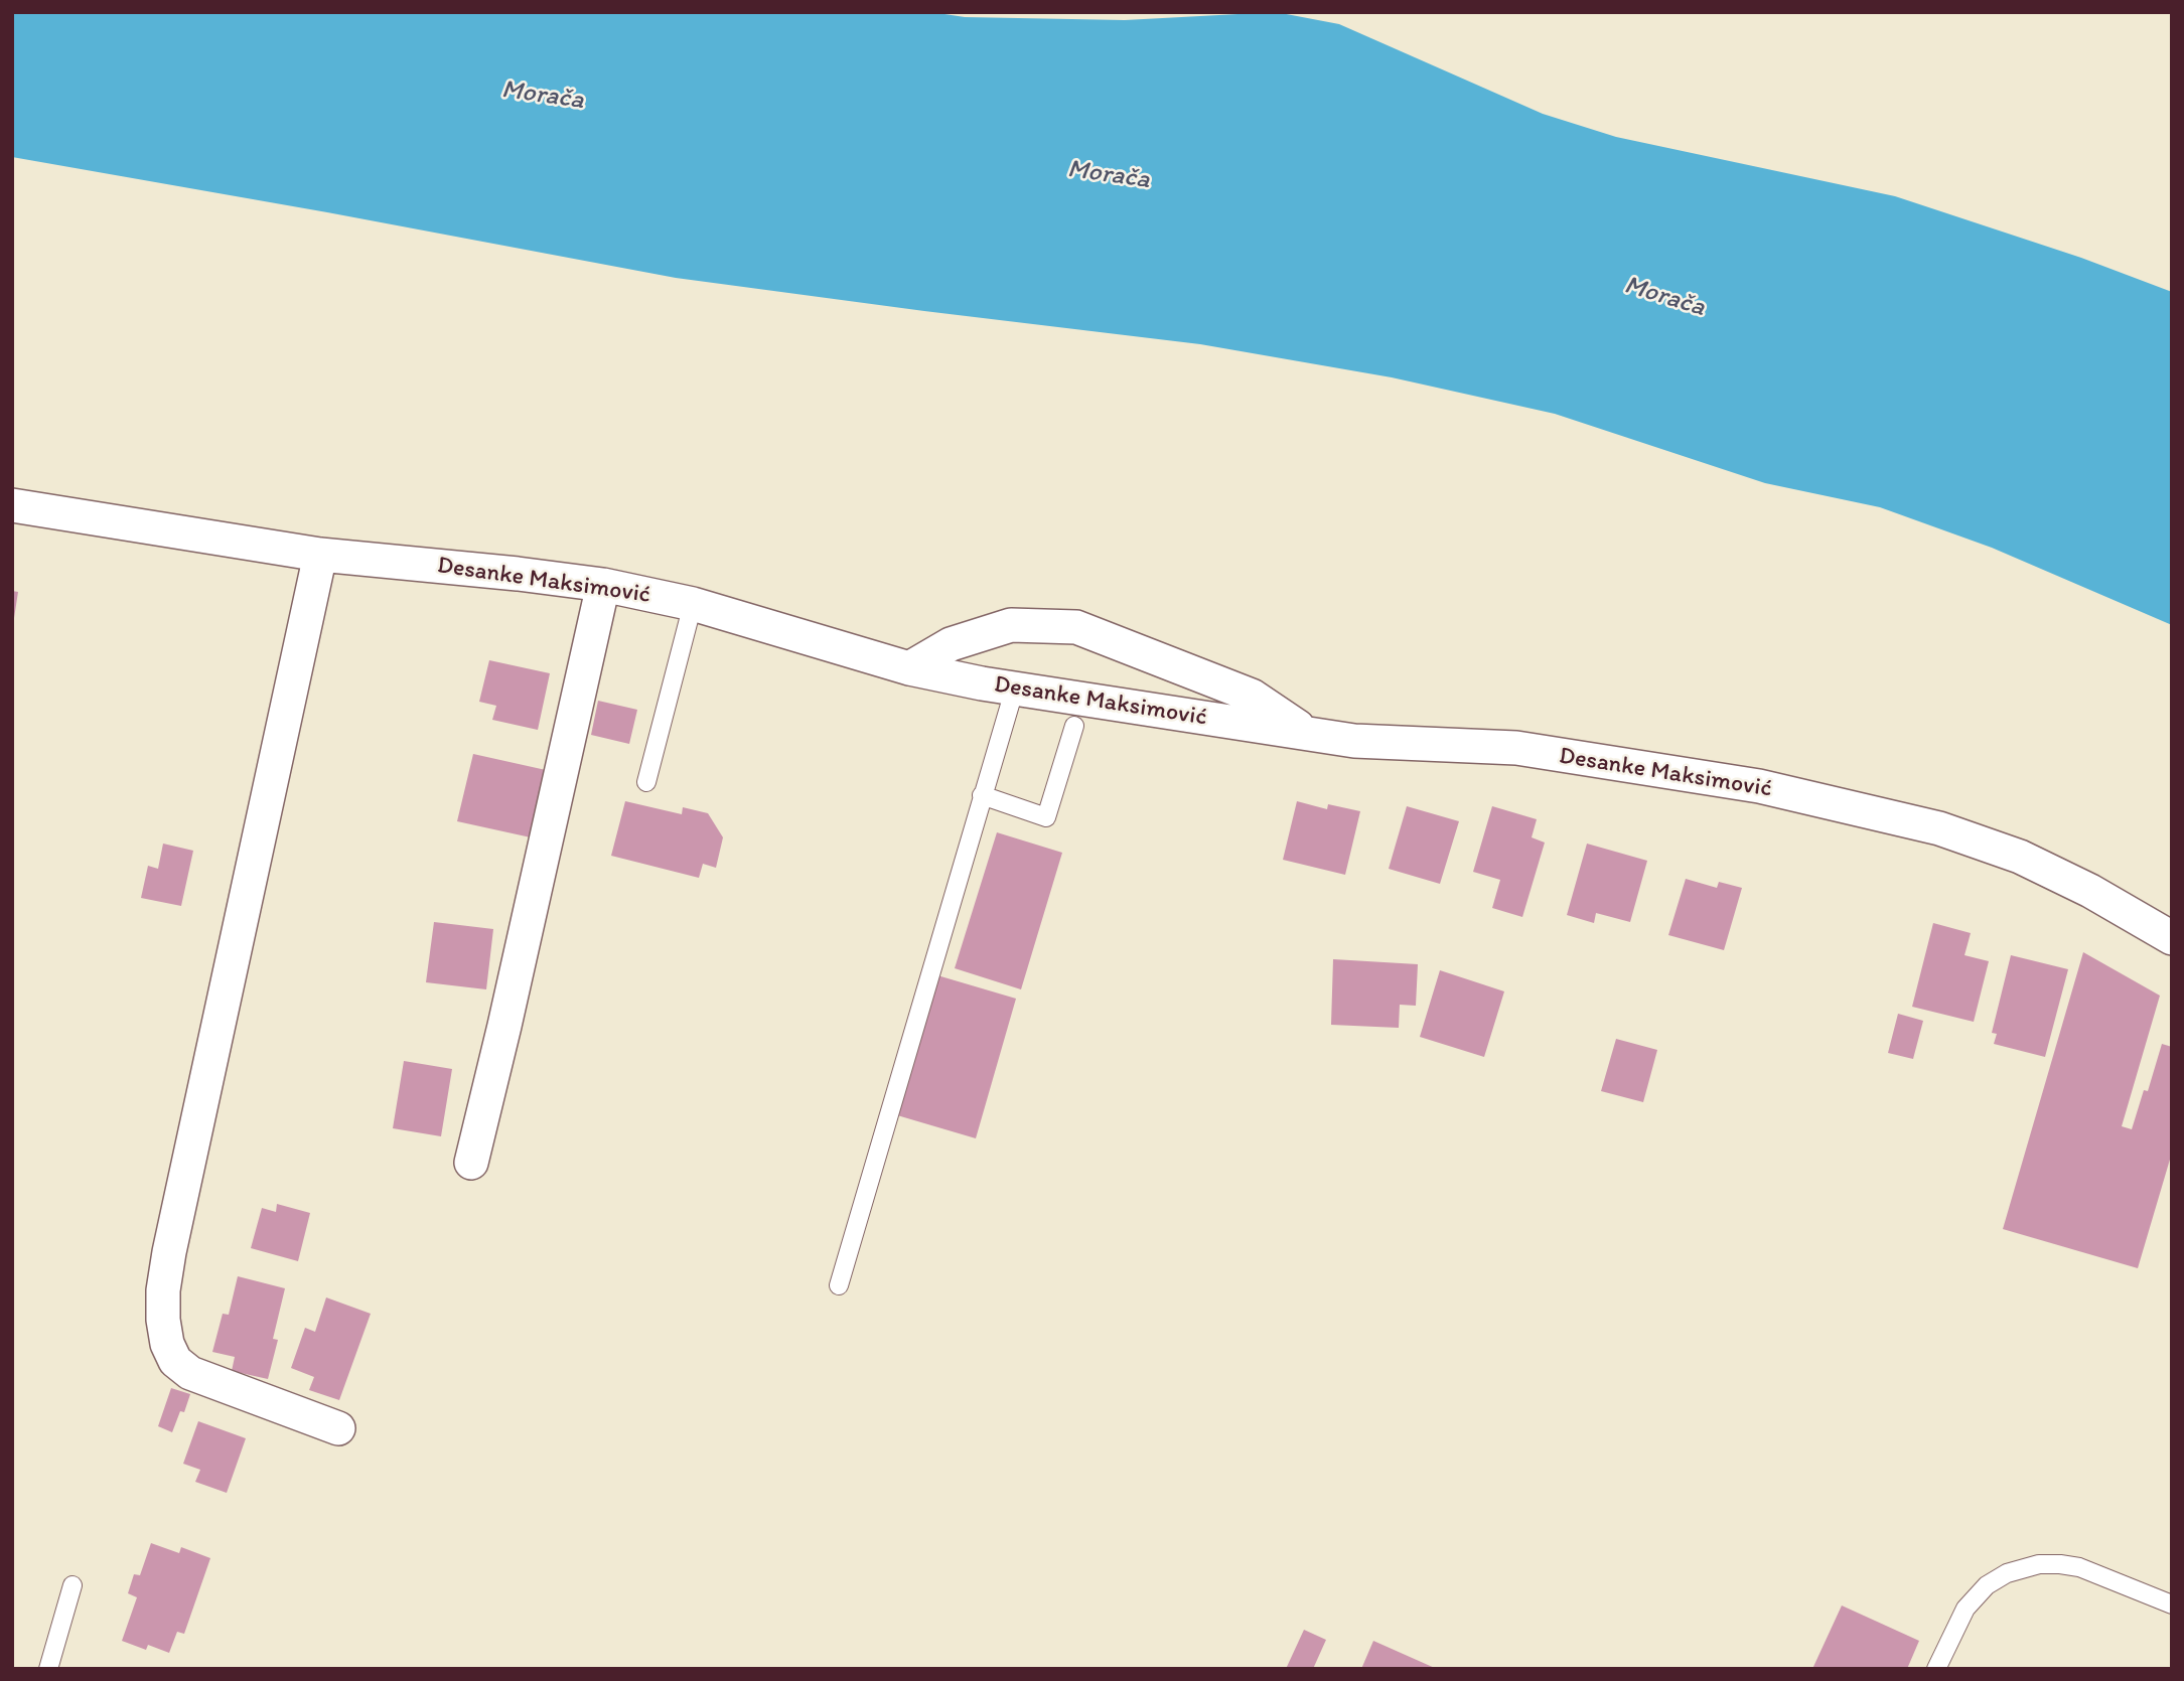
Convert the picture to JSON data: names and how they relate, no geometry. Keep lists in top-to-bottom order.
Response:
{
  "streets": {
    "street": ["Desanke Maksimović"]
  },
  "water": ["Morača"]
}
